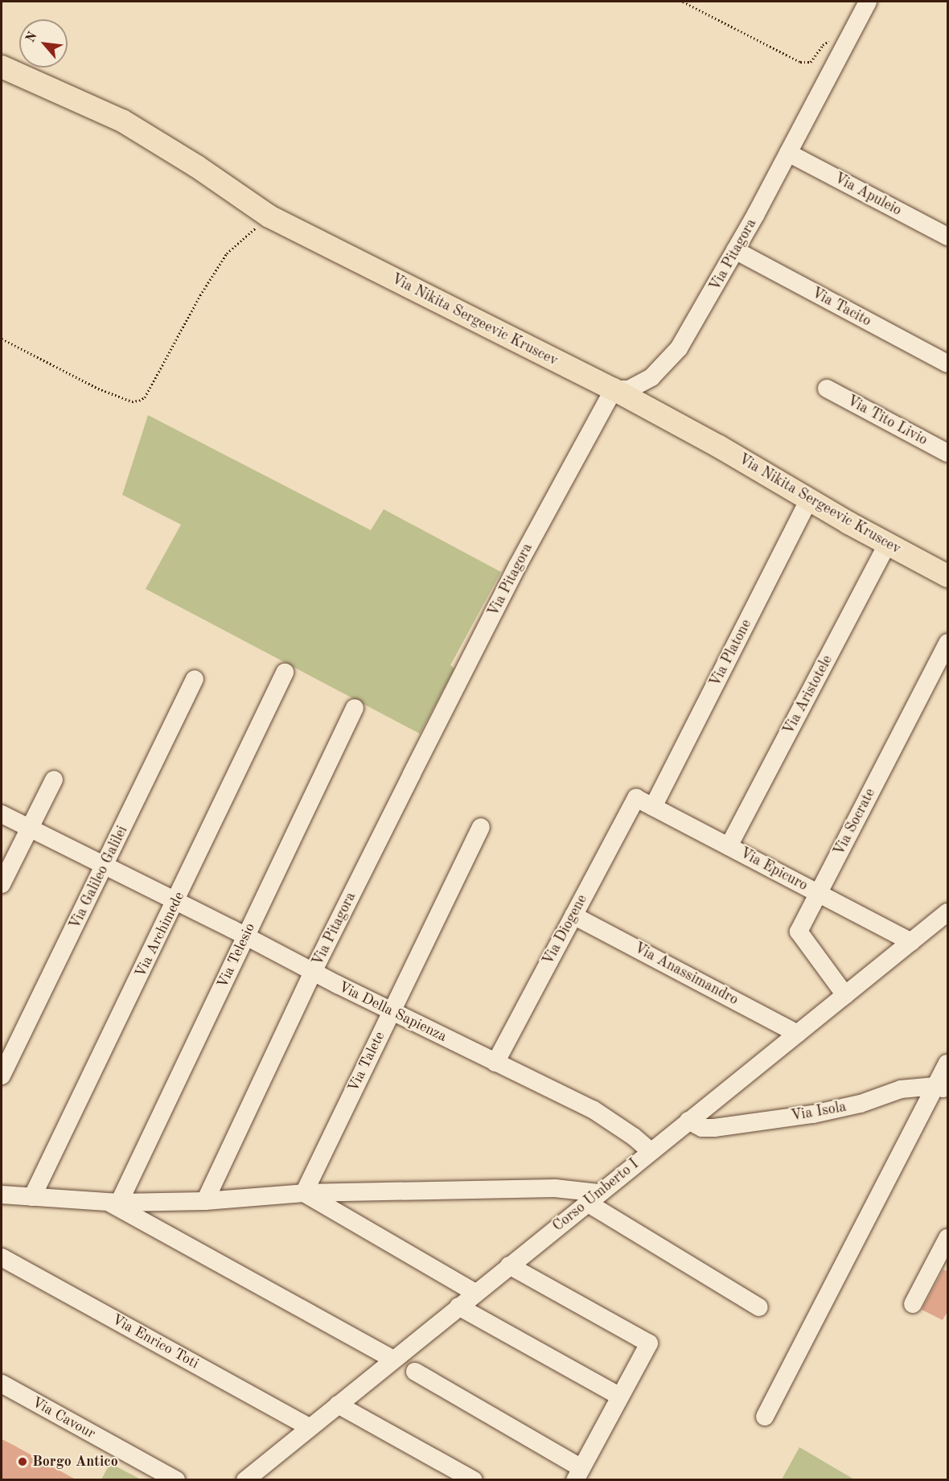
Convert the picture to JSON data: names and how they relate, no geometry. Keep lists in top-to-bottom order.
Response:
{
  "streets": {
    "main road": ["Via Nikita Sergeevic Kruscev"],
    "street": [
      "Via Apuleio",
      "Via Pitagora",
      "Via Tacito",
      "Via Tito Livio",
      "Via Platone",
      "Via Aristotele",
      "Via Socrate",
      "Via Epicuro",
      "Via Galileo Galilei",
      "Via Diogene",
      "Via Archimede",
      "Via Telesio",
      "Via Anassimandro",
      "Via Della Sapienza",
      "Via Talete",
      "Via Isola",
      "Corso Umberto I",
      "Via Enrico Toti",
      "Via Cavour"
    ]
  },
  "crossings": [
    ["Via Apuleio", "Via Pitagora"],
    ["Via Pitagora", "Via Tacito"],
    ["Via Pitagora", "Via Nikita Sergeevic Kruscev"],
    ["Via Pitagora", "Via Della Sapienza"],
    ["Via Nikita Sergeevic Kruscev", "Via Platone"],
    ["Via Nikita Sergeevic Kruscev", "Via Aristotele"],
    ["Via Platone", "Via Epicuro"],
    ["Via Aristotele", "Via Epicuro"],
    ["Via Socrate", "Via Epicuro"],
    ["Via Socrate", "Corso Umberto I"],
    ["Via Epicuro", "Via Diogene"],
    ["Via Epicuro", "Corso Umberto I"],
    ["Via Galileo Galilei", "Via Della Sapienza"],
    ["Via Diogene", "Via Anassimandro"],
    ["Via Diogene", "Via Della Sapienza"],
    ["Via Archimede", "Via Della Sapienza"],
    ["Via Telesio", "Via Della Sapienza"],
    ["Via Anassimandro", "Corso Umberto I"],
    ["Via Della Sapienza", "Via Talete"],
    ["Via Della Sapienza", "Corso Umberto I"],
    ["Via Isola", "Corso Umberto I"],
    ["Corso Umberto I", "Via Enrico Toti"]
  ],
  "places": ["Borgo Antico"],
  "north": "top left"
}
